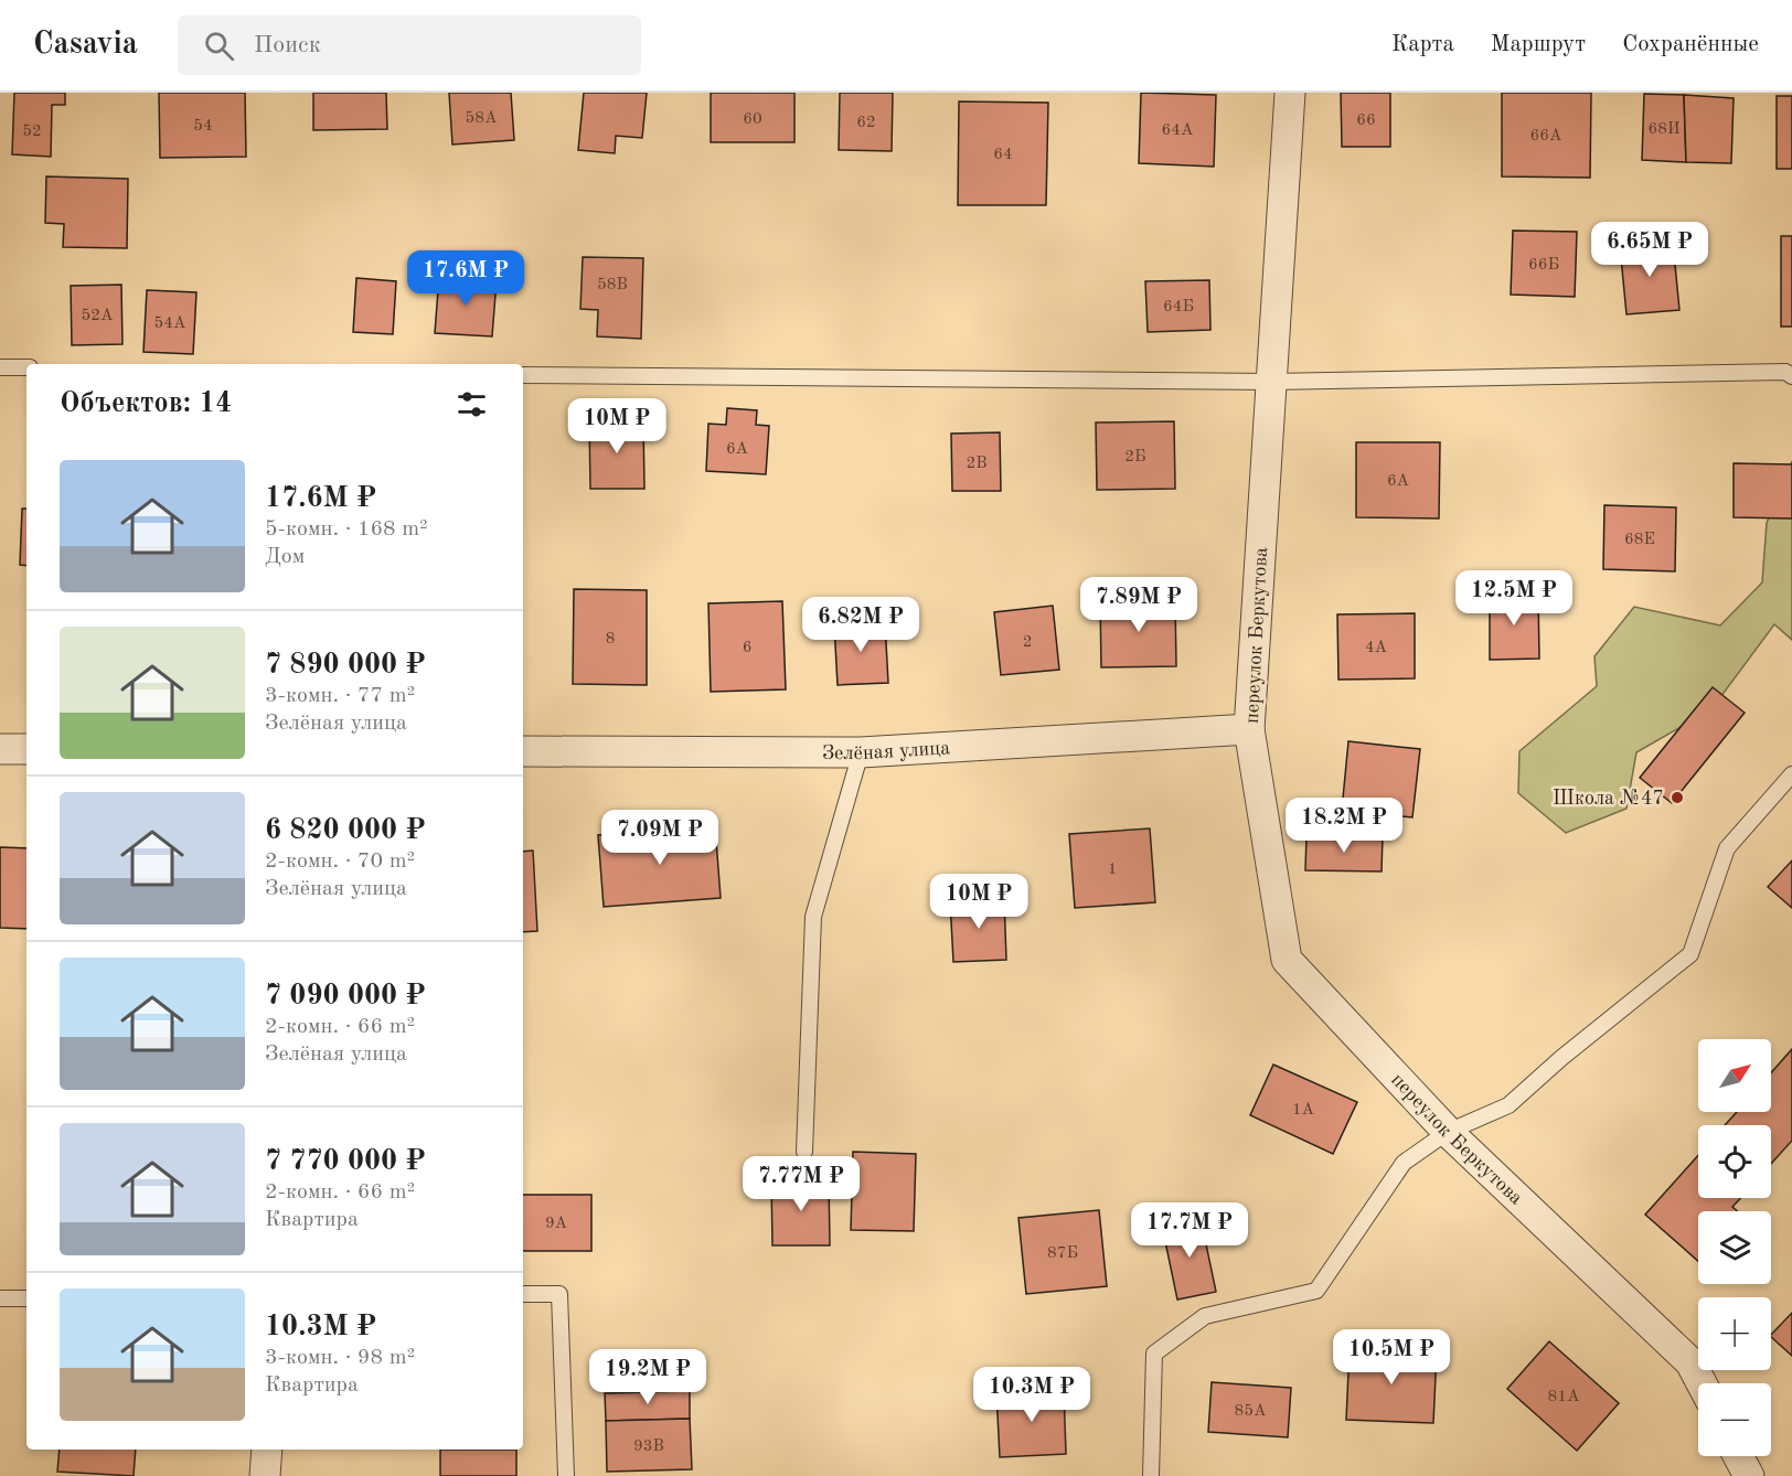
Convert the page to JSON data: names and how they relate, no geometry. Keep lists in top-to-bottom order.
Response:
{
  "streets": {
    "street": ["переулок Беркутова", "Зелёная улица"]
  },
  "crossings": [
    ["переулок Беркутова", "Зелёная улица"]
  ],
  "places": ["Школа №47"],
  "house_numbers": [
    "58А",
    "60",
    "66",
    "62",
    "54",
    "68И",
    "64А",
    "52",
    "66А",
    "64",
    "66Б",
    "58В",
    "64Б",
    "52А",
    "54А",
    "6А",
    "2Б",
    "2В",
    "6А",
    "68Е",
    "8",
    "2",
    "6",
    "4А",
    "1",
    "1А",
    "9А",
    "87Б",
    "81А",
    "85А",
    "93В"
  ],
  "north": "top right",
  "page": {
    "header": "Casavia",
    "search": "Поиск",
    "nav": ["Карта", "Маршрут", "Сохранённые"],
    "price": [
      "6.65M ₽",
      "17.6M ₽",
      "10M ₽",
      "12.5M ₽",
      "7.89M ₽",
      "6.82M ₽",
      "18.2M ₽",
      "7.09M ₽",
      "10M ₽",
      "7.77M ₽",
      "17.7M ₽",
      "10.5M ₽",
      "19.2M ₽",
      "10.3M ₽"
    ],
    "heading": "Объектов: 14",
    "list": [
      {
        "name": "17.6M ₽",
        "note": "5-комн. · 168 m² · Дом"
      },
      {
        "name": "7 890 000 ₽",
        "note": "3-комн. · 77 m² · Зелёная улица"
      },
      {
        "name": "6 820 000 ₽",
        "note": "2-комн. · 70 m² · Зелёная улица"
      },
      {
        "name": "7 090 000 ₽",
        "note": "2-комн. · 66 m² · Зелёная улица"
      },
      {
        "name": "7 770 000 ₽",
        "note": "2-комн. · 66 m² · Квартира"
      },
      {
        "name": "10.3M ₽",
        "note": "3-комн. · 98 m² · Квартира"
      }
    ],
    "map_buttons": ["+", "−"]
  }
}
